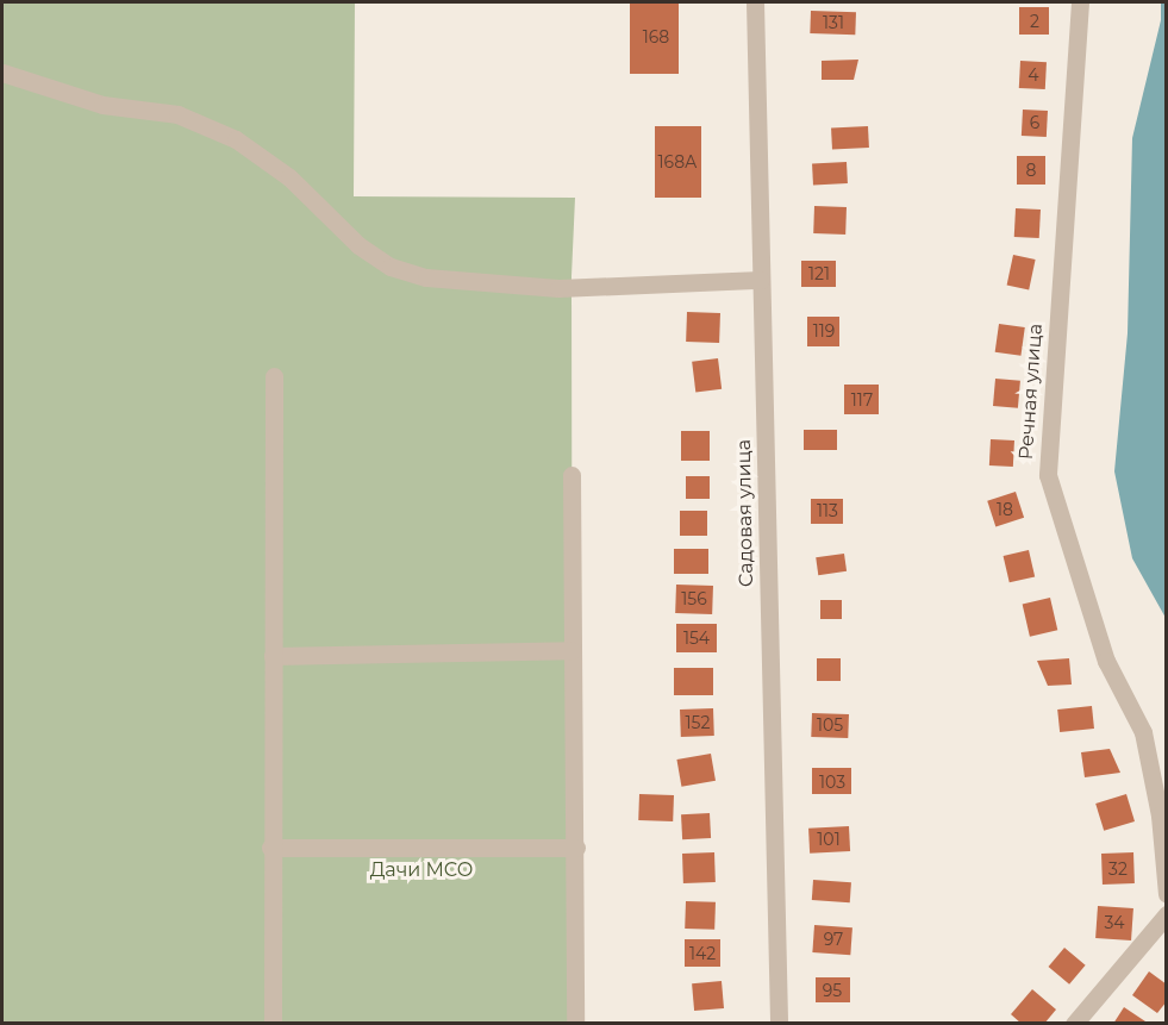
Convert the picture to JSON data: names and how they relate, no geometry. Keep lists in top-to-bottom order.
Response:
{
  "streets": {
    "street": ["Речная улица", "Садовая улица"]
  },
  "parks": ["Дачи МСО"],
  "house_numbers": [
    "2",
    "131",
    "168",
    "4",
    "6",
    "168А",
    "8",
    "121",
    "119",
    "117",
    "18",
    "113",
    "156",
    "154",
    "152",
    "105",
    "103",
    "101",
    "32",
    "34",
    "97",
    "142",
    "95"
  ]
}
